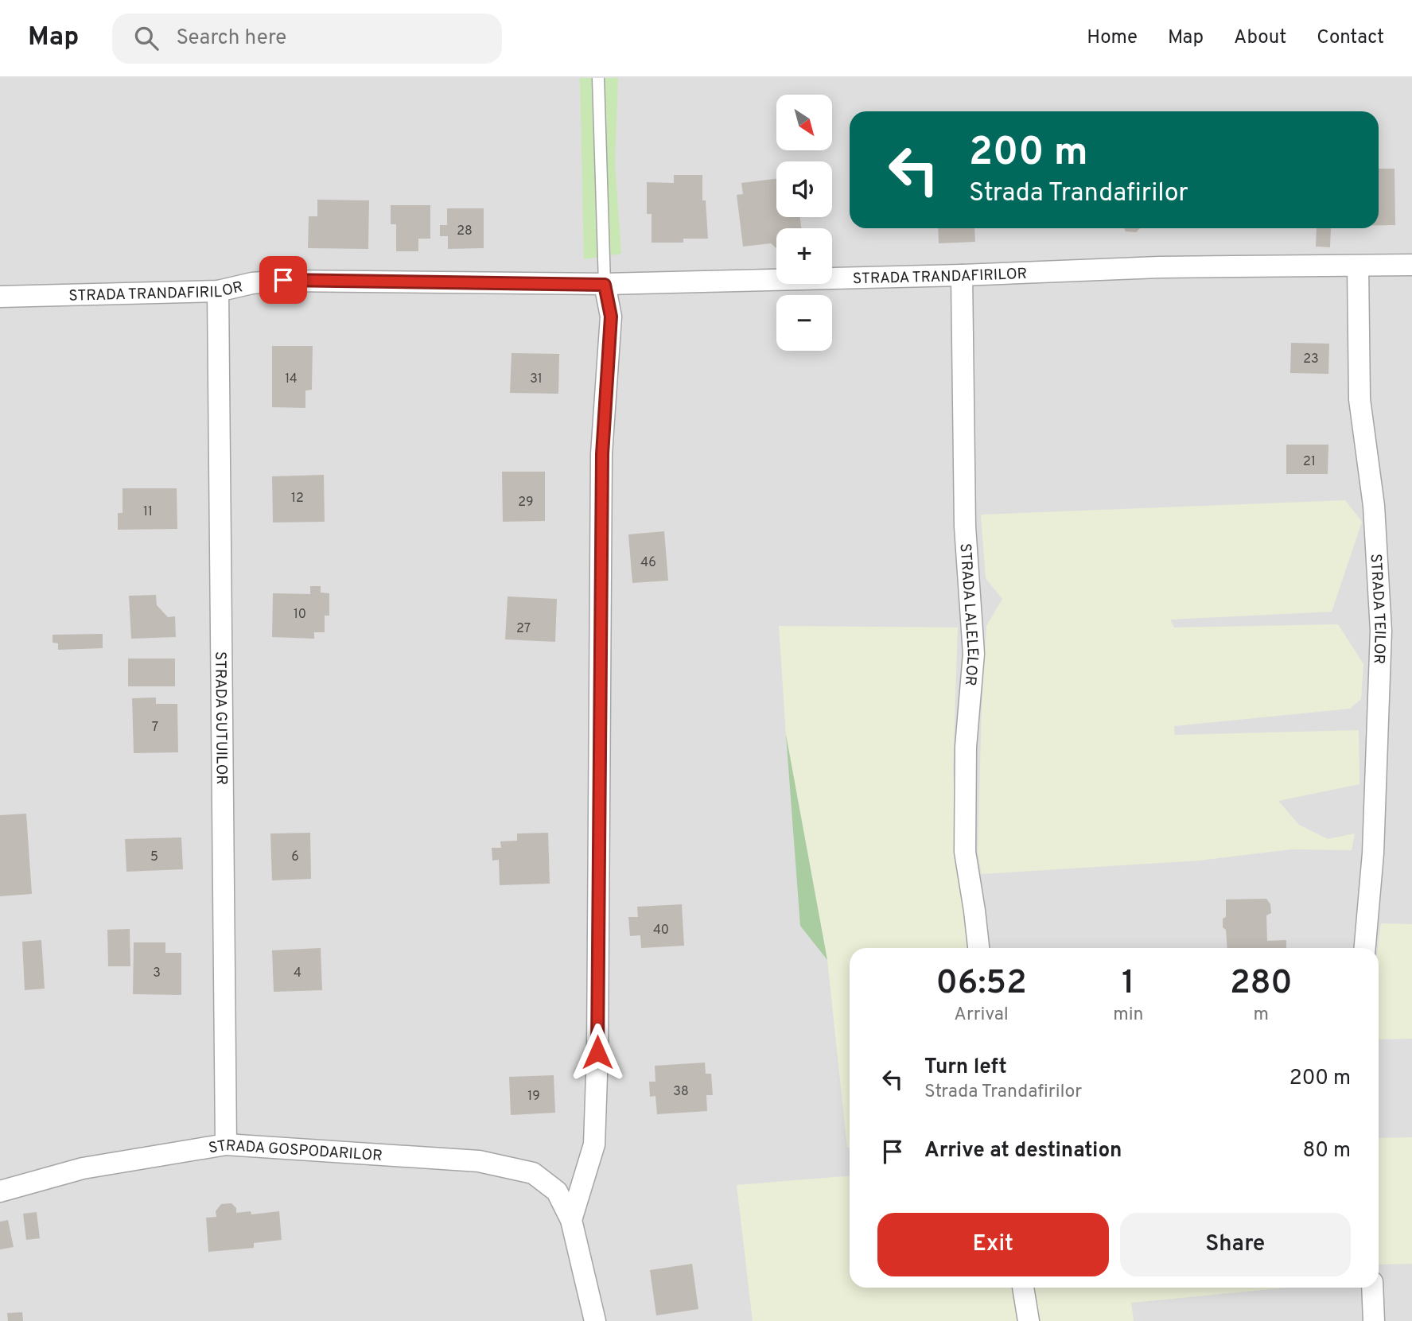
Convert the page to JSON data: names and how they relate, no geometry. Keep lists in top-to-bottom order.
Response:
{
  "streets": {
    "street": [
      "STRADA TRANDAFIRILOR",
      "STRADA TEILOR",
      "STRADA LALELELOR",
      "STRADA GUTUILOR",
      "STRADA GOSPODARILOR"
    ]
  },
  "crossings": [
    ["STRADA TRANDAFIRILOR", "STRADA TEILOR"],
    ["STRADA TRANDAFIRILOR", "STRADA LALELELOR"],
    ["STRADA TRANDAFIRILOR", "STRADA GUTUILOR"],
    ["STRADA GUTUILOR", "STRADA GOSPODARILOR"]
  ],
  "house_numbers": [
    "28",
    "23",
    "14",
    "31",
    "21",
    "12",
    "29",
    "11",
    "46",
    "10",
    "27",
    "7",
    "5",
    "6",
    "40",
    "3",
    "4",
    "38",
    "19"
  ],
  "north": "bottom right",
  "page": {
    "header": "Map",
    "search": "Search here",
    "nav": [
      "Home",
      "Map",
      "About",
      "Contact"
    ],
    "map_buttons": ["+", "−"],
    "turn": ["200 m", "Strada Trandafirilor"],
    "eta": [
      "06:52",
      "Arrival",
      "1",
      "min",
      "280",
      "m"
    ],
    "list": [
      {
        "name": "Turn left",
        "note": "Strada Trandafirilor",
        "value": "200 m"
      },
      {
        "name": "Arrive at destination",
        "value": "80 m"
      }
    ],
    "buttons": ["Exit", "Share"]
  }
}
